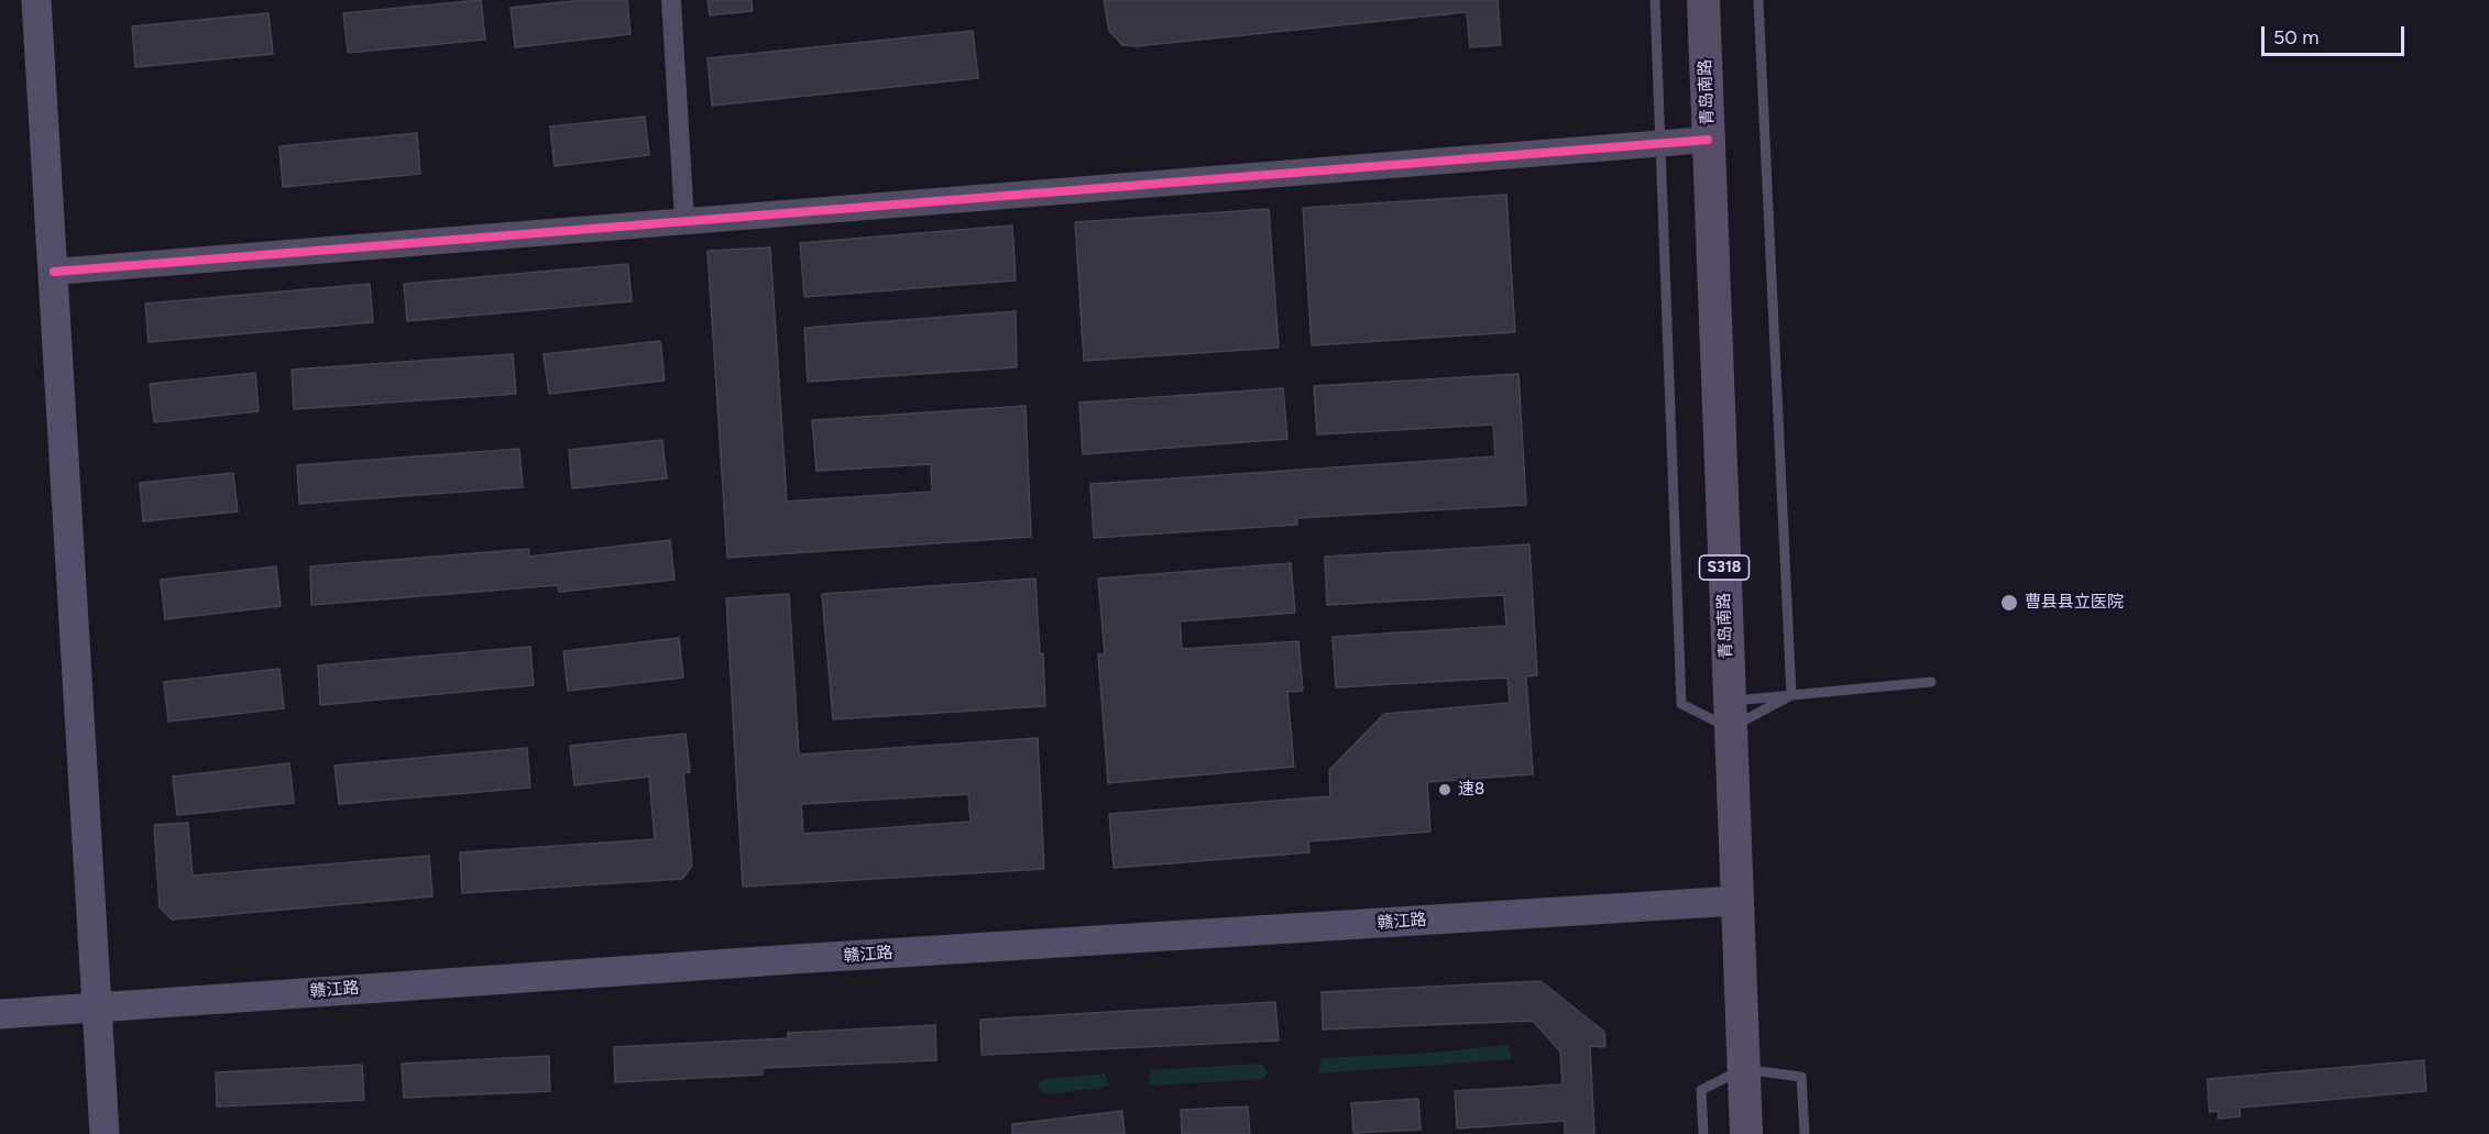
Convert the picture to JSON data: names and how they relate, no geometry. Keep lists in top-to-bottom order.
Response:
{
  "streets": {
    "main road": ["青岛南路", "S318", "赣江路"]
  },
  "crossings": [
    ["青岛南路", "赣江路"]
  ],
  "places": ["曹县县立医院", "速8"],
  "scale_bar": "50 m"
}
